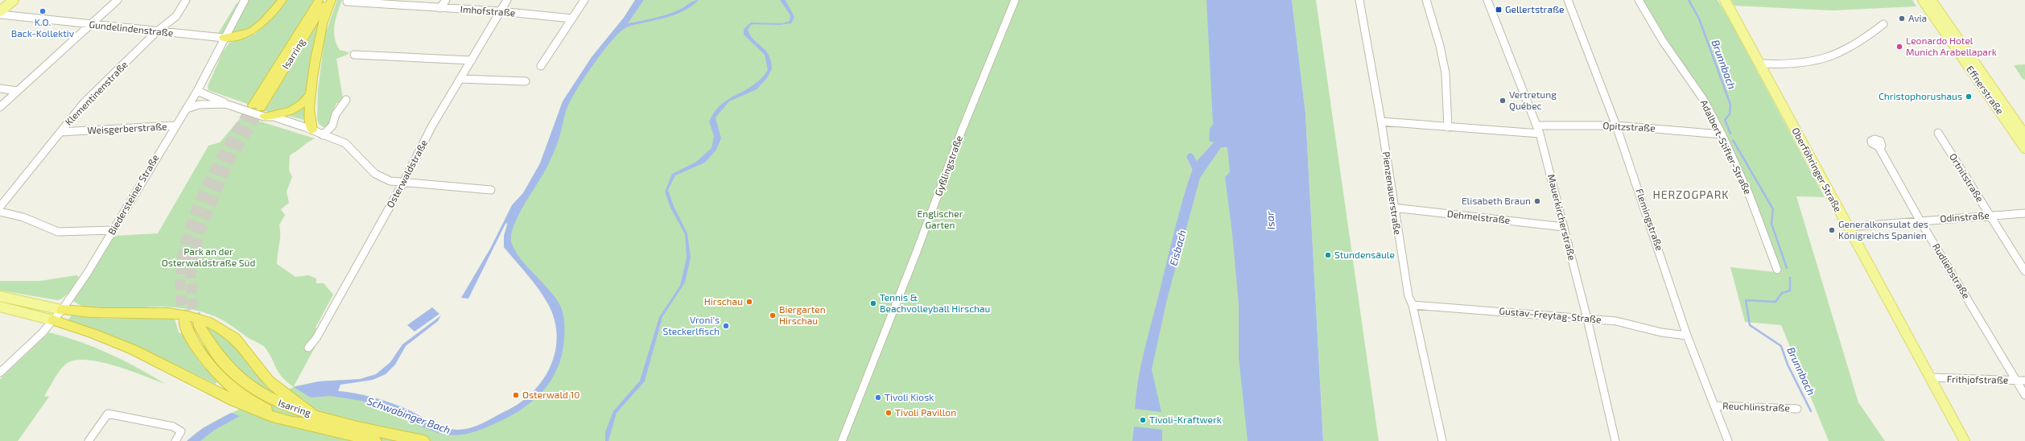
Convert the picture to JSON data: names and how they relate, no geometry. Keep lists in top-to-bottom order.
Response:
{
  "streets": {
    "highway": ["Isarring"],
    "main road": ["Effnerstraße", "Oberföhringer Straße"],
    "street": [
      "Imhofstraße",
      "Gundelindenstraße",
      "Klementinenstraße",
      "Opitzstraße",
      "Weisgerberstraße",
      "Adalbert-Stifter-Straße",
      "Gyßlingstraße",
      "Osterwaldstraße",
      "Ortnitstraße",
      "Pienzenauerstraße",
      "Biedersteiner Straße",
      "Dehmelstraße",
      "Mauerkircherstraße",
      "Odinstraße",
      "Flemingstraße",
      "Rudliebstraße",
      "Gustav-Freytag-Straße",
      "Frithjofstraße",
      "Reuchlinstraße"
    ]
  },
  "crossings": [
    ["Imhofstraße", "Osterwaldstraße"],
    ["Gundelindenstraße", "Klementinenstraße"],
    ["Gundelindenstraße", "Biedersteiner Straße"],
    ["Klementinenstraße", "Weisgerberstraße"],
    ["Opitzstraße", "Adalbert-Stifter-Straße"],
    ["Opitzstraße", "Mauerkircherstraße"],
    ["Opitzstraße", "Flemingstraße"],
    ["Weisgerberstraße", "Biedersteiner Straße"],
    ["Oberföhringer Straße", "Odinstraße"],
    ["Oberföhringer Straße", "Frithjofstraße"],
    ["Ortnitstraße", "Odinstraße"],
    ["Pienzenauerstraße", "Dehmelstraße"],
    ["Pienzenauerstraße", "Gustav-Freytag-Straße"],
    ["Dehmelstraße", "Mauerkircherstraße"],
    ["Mauerkircherstraße", "Gustav-Freytag-Straße"],
    ["Odinstraße", "Rudliebstraße"],
    ["Flemingstraße", "Gustav-Freytag-Straße"],
    ["Flemingstraße", "Reuchlinstraße"],
    ["Rudliebstraße", "Frithjofstraße"]
  ],
  "districts": ["HERZOGPARK"],
  "water": [
    "Brunnbach",
    "Isar",
    "Eisbach",
    "Schwabinger Bach"
  ],
  "parks": ["Englischer Garten", "Park an der Osterwaldstraße Süd"],
  "places": {
    "transit": ["Gellertstraße"],
    "other": [
      "K.O. Back-Kollektiv",
      "Avia",
      "Leonardo Hotel Munich Arabellapark",
      "Christophorushaus",
      "Vertretung Québec",
      "Elisabeth Braun",
      "Generalkonsulat des Königreichs Spanien",
      "Stundensäule",
      "Hirschau",
      "Tennis & Beachvolleyball Hirschau",
      "Biergarten Hirschau",
      "Vroni's Steckerlfisch",
      "Osterwald 10",
      "Tivoli Kiosk",
      "Tivoli Pavillon",
      "Tivoli-Kraftwerk"
    ]
  }
}
